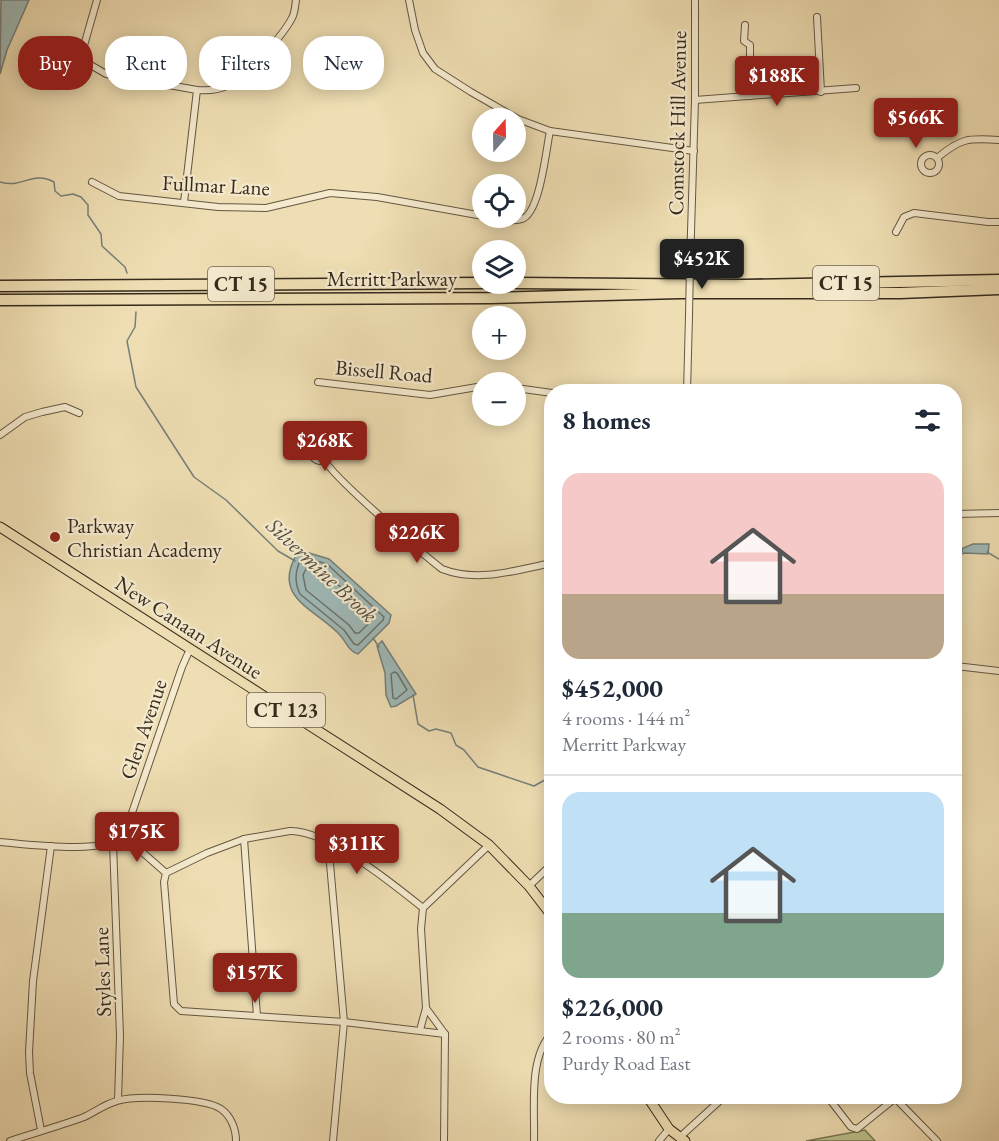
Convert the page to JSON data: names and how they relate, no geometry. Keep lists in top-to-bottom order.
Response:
{
  "streets": {
    "highway": ["Merritt Parkway", "CT 15"],
    "main road": ["New Canaan Avenue", "CT 123"],
    "street": [
      "Comstock Hill Avenue",
      "Fullmar Lane",
      "Bissell Road",
      "Glen Avenue",
      "Styles Lane"
    ]
  },
  "crossings": [
    ["New Canaan Avenue", "Glen Avenue"]
  ],
  "water": ["Silvermine Brook"],
  "places": ["Parkway Christian Academy"],
  "north": "top",
  "page": {
    "chip": [
      "Buy",
      "Rent",
      "Filters",
      "New"
    ],
    "price": [
      "$188K",
      "$566K",
      "$452K",
      "$268K",
      "$226K",
      "$175K",
      "$311K",
      "$157K"
    ],
    "map_buttons": ["+", "−"],
    "heading": "8 homes",
    "list": [
      {
        "name": "$452,000",
        "note": "4 rooms · 144 m² · Merritt Parkway"
      },
      {
        "name": "$226,000",
        "note": "2 rooms · 80 m² · Purdy Road East"
      }
    ]
  }
}
